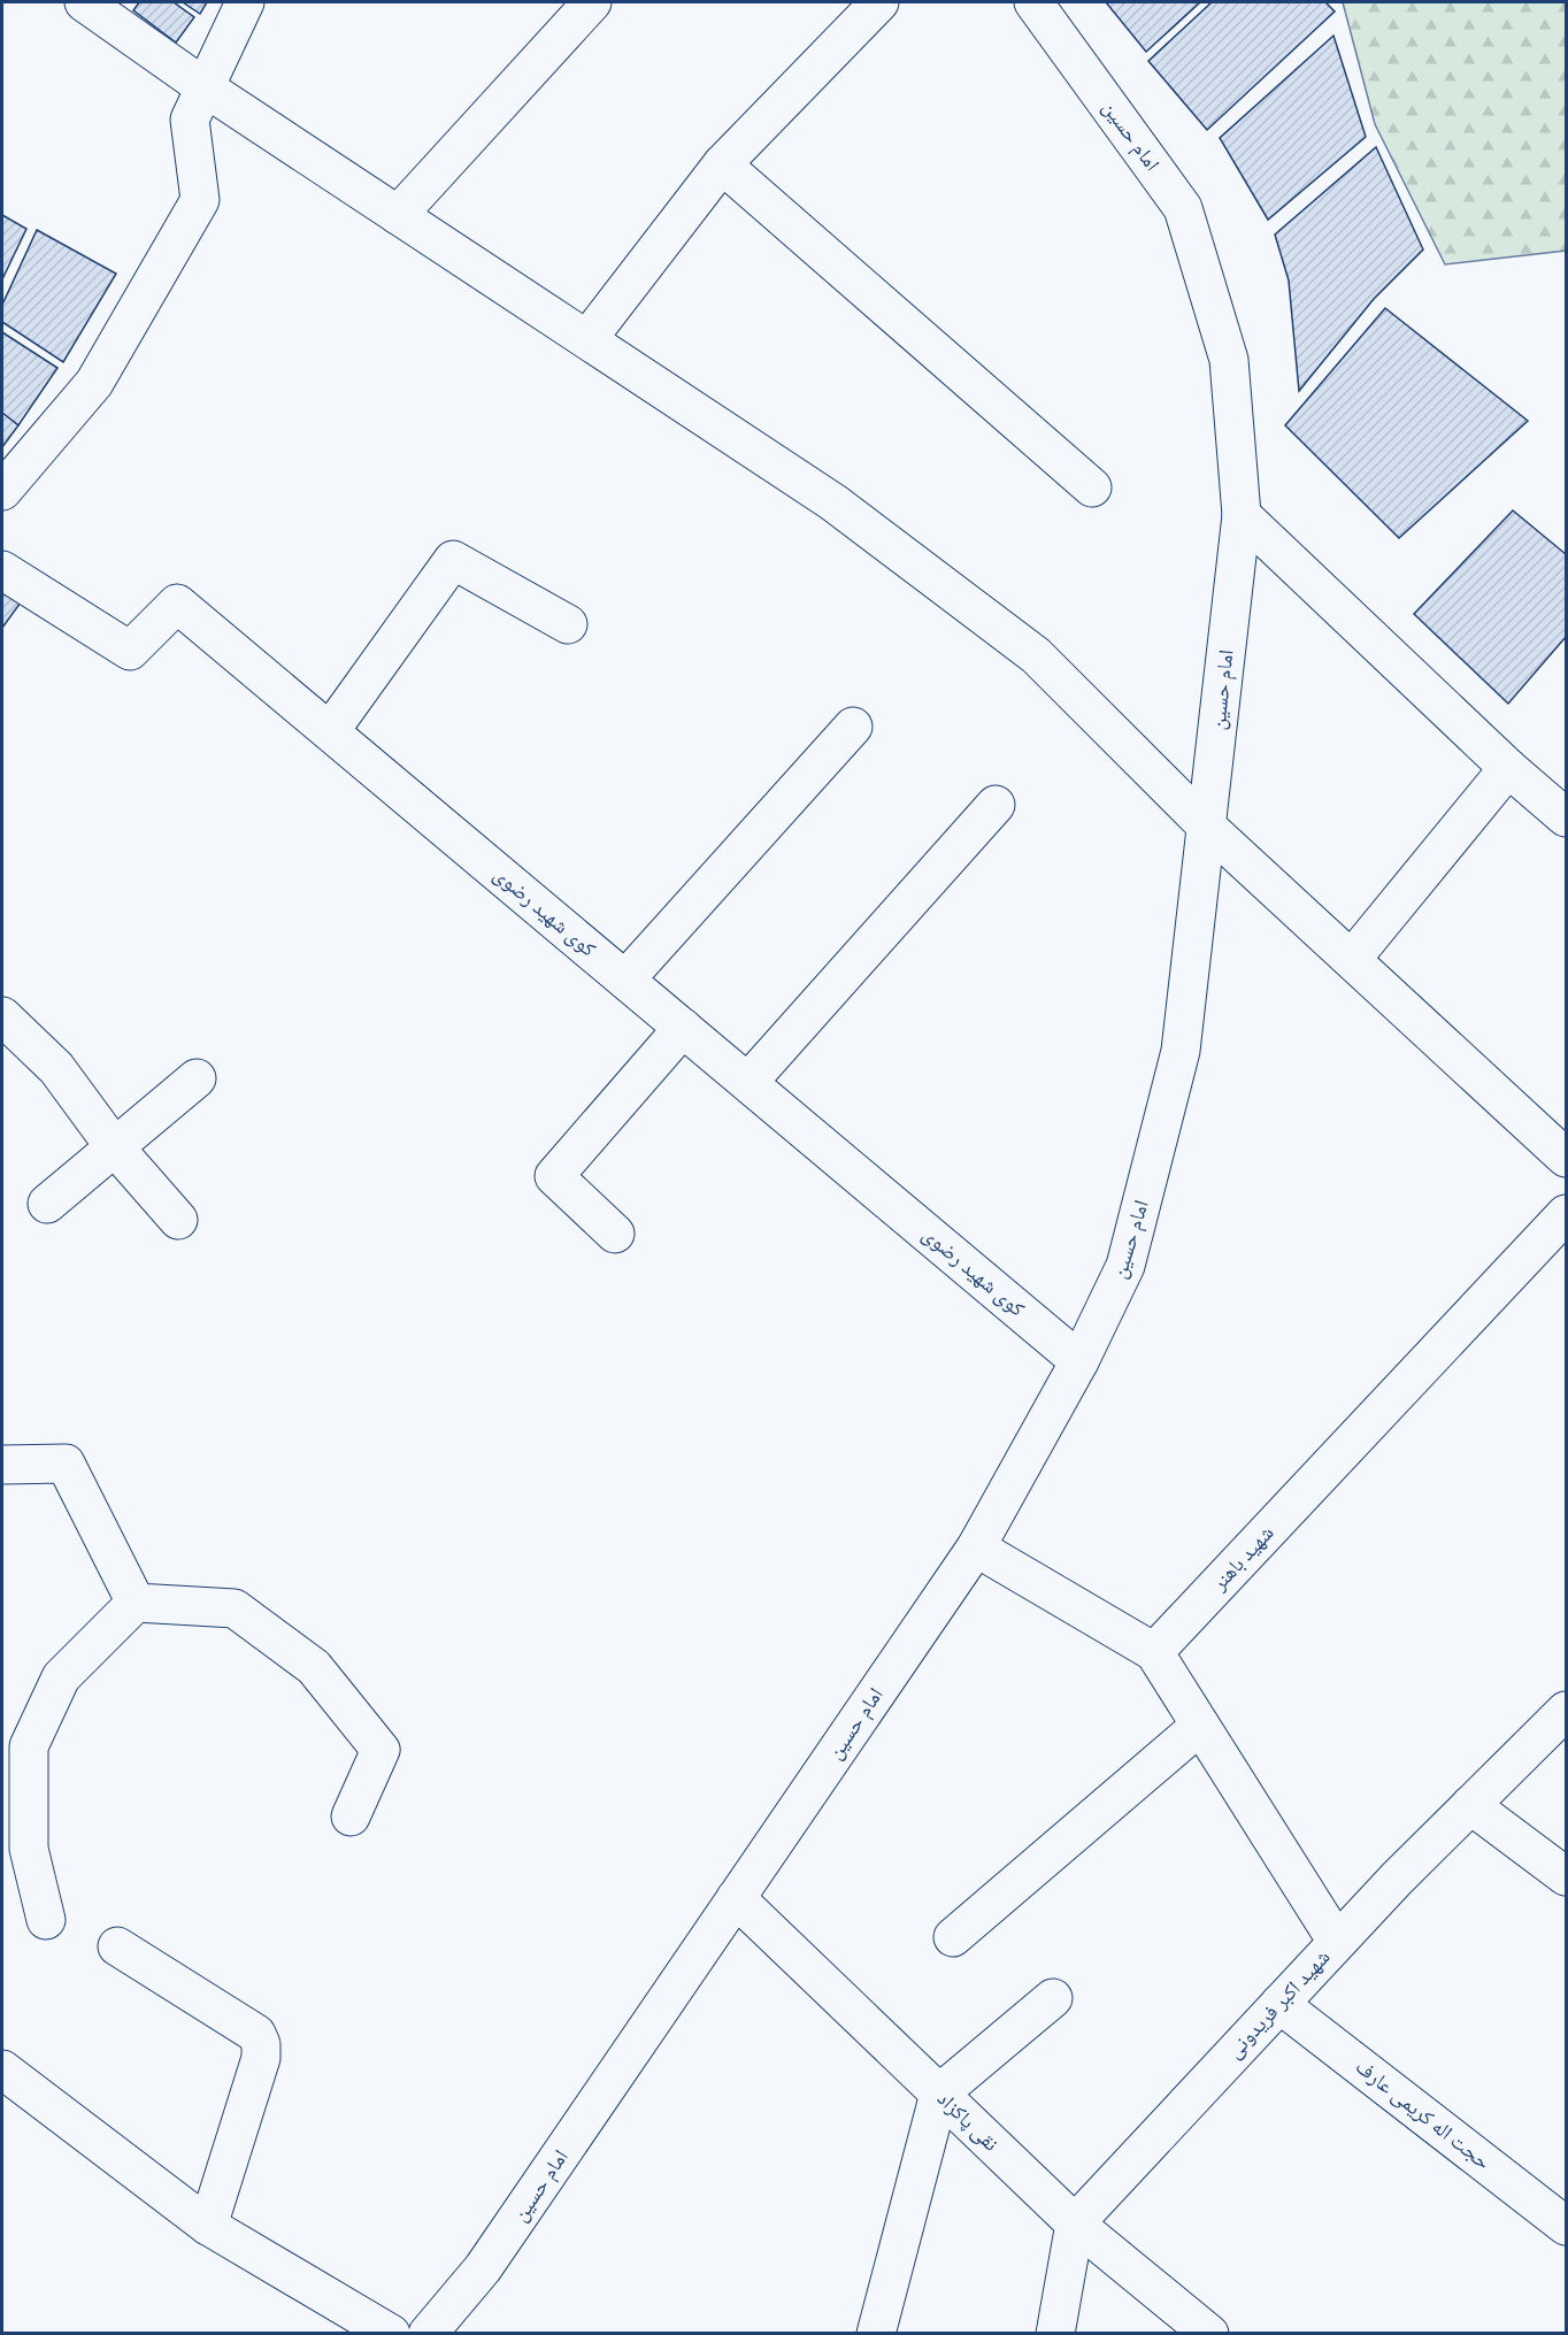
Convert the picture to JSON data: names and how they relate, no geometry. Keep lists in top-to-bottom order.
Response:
{
  "streets": {
    "street": [
      "امام حسین",
      "کوی شهید رضوی",
      "شهید باهنر",
      "شهید اکبر فریدونی",
      "حجت اله کریمی عارف",
      "نقی پاکزاد"
    ]
  },
  "crossings": [
    ["امام حسین", "کوی شهید رضوی"],
    ["امام حسین", "نقی پاکزاد"],
    ["شهید اکبر فریدونی", "حجت اله کریمی عارف"],
    ["شهید اکبر فریدونی", "نقی پاکزاد"]
  ]
}
